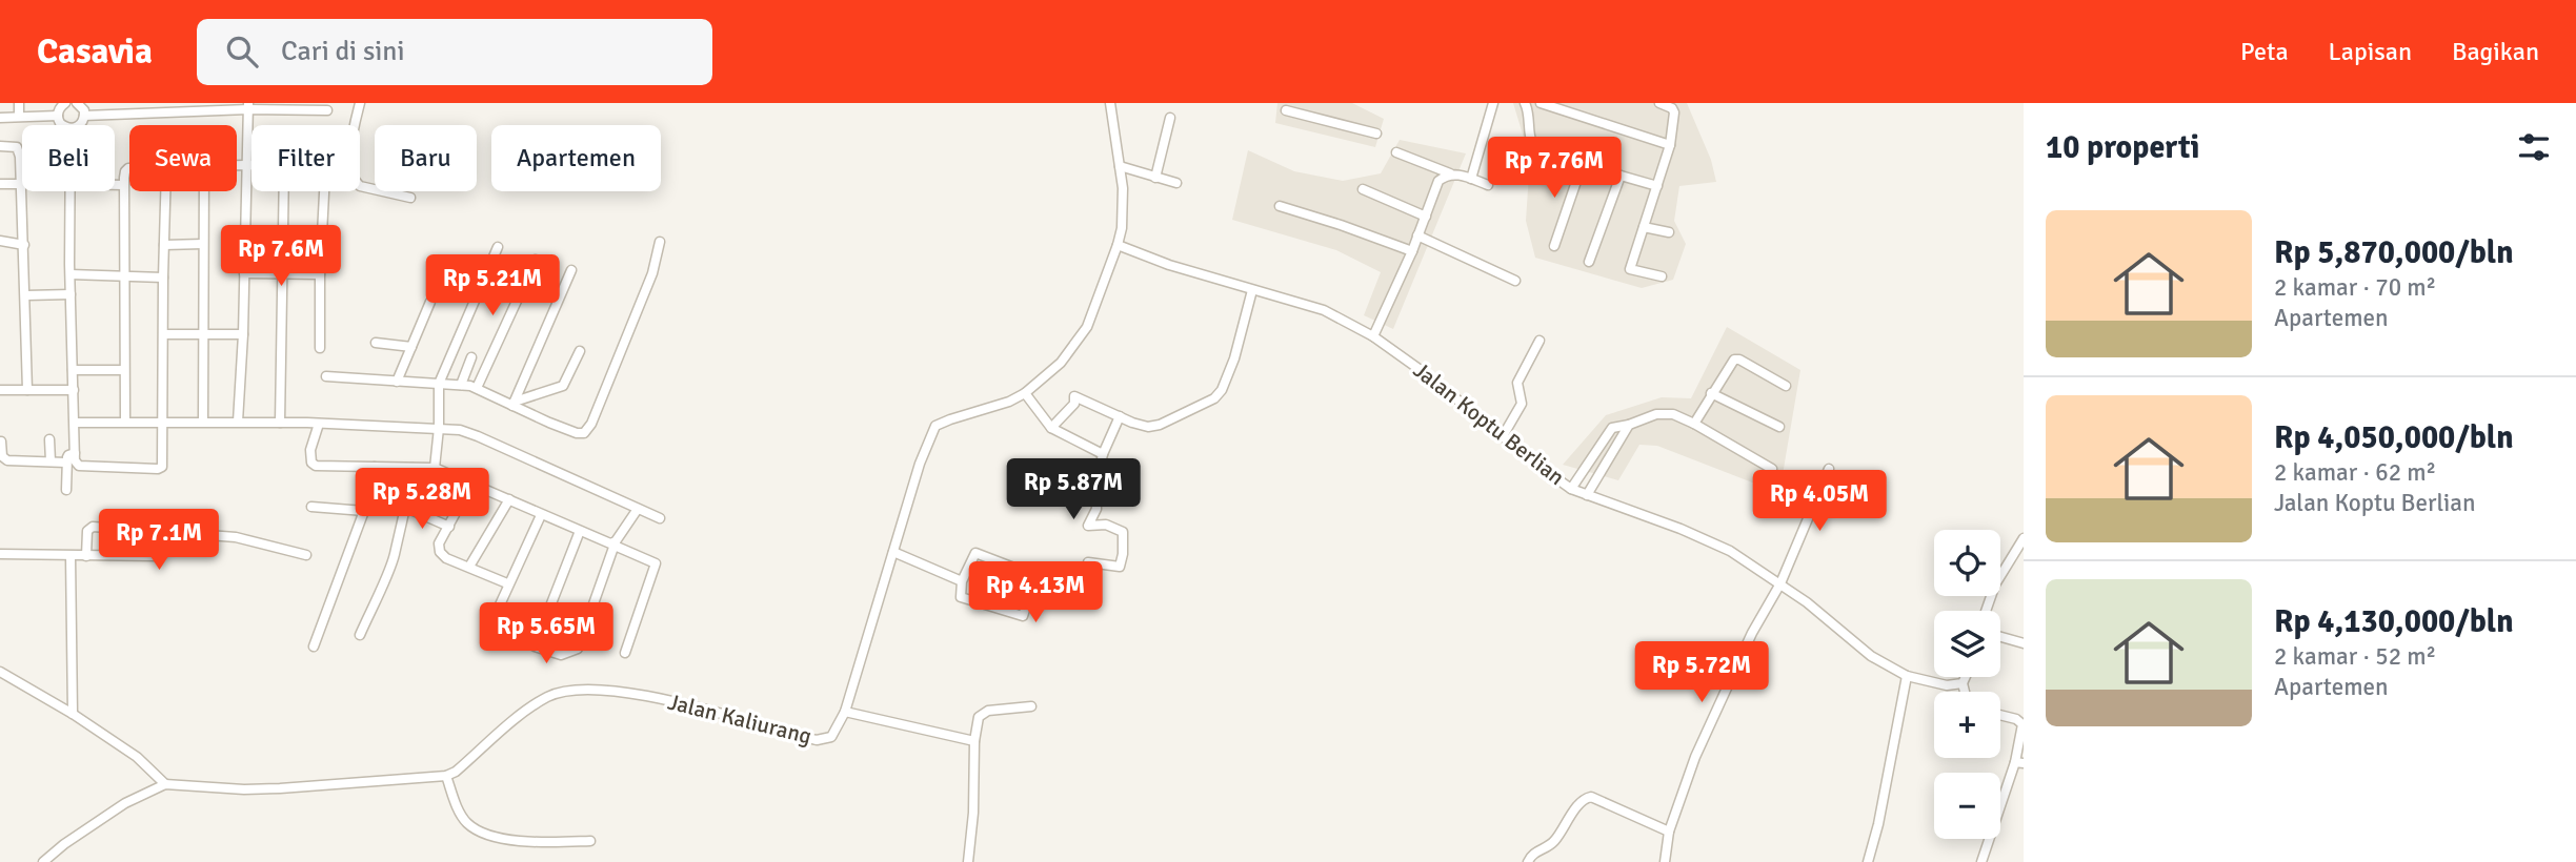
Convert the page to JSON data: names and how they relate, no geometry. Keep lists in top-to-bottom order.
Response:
{
  "streets": {
    "street": ["Jalan Koptu Berlian", "Jalan Kaliurang"]
  },
  "crossings": [
    ["Jalan Koptu Berlian", "Jalan Kaliurang"]
  ],
  "page": {
    "header": "Casavia",
    "search": "Cari di sini",
    "nav": ["Peta", "Lapisan", "Bagikan"],
    "heading": "10 properti",
    "chip": [
      "Beli",
      "Sewa",
      "Filter",
      "Baru",
      "Apartemen"
    ],
    "price": [
      "Rp 7.76M",
      "Rp 7.6M",
      "Rp 5.21M",
      "Rp 5.87M",
      "Rp 5.28M",
      "Rp 4.05M",
      "Rp 7.1M",
      "Rp 4.13M",
      "Rp 5.65M",
      "Rp 5.72M"
    ],
    "list": [
      {
        "name": "Rp 5,870,000/bln",
        "note": "2 kamar · 70 m² · Apartemen"
      },
      {
        "name": "Rp 4,050,000/bln",
        "note": "2 kamar · 62 m² · Jalan Koptu Berlian"
      },
      {
        "name": "Rp 4,130,000/bln",
        "note": "2 kamar · 52 m² · Apartemen"
      }
    ],
    "map_buttons": ["+", "−"]
  }
}
